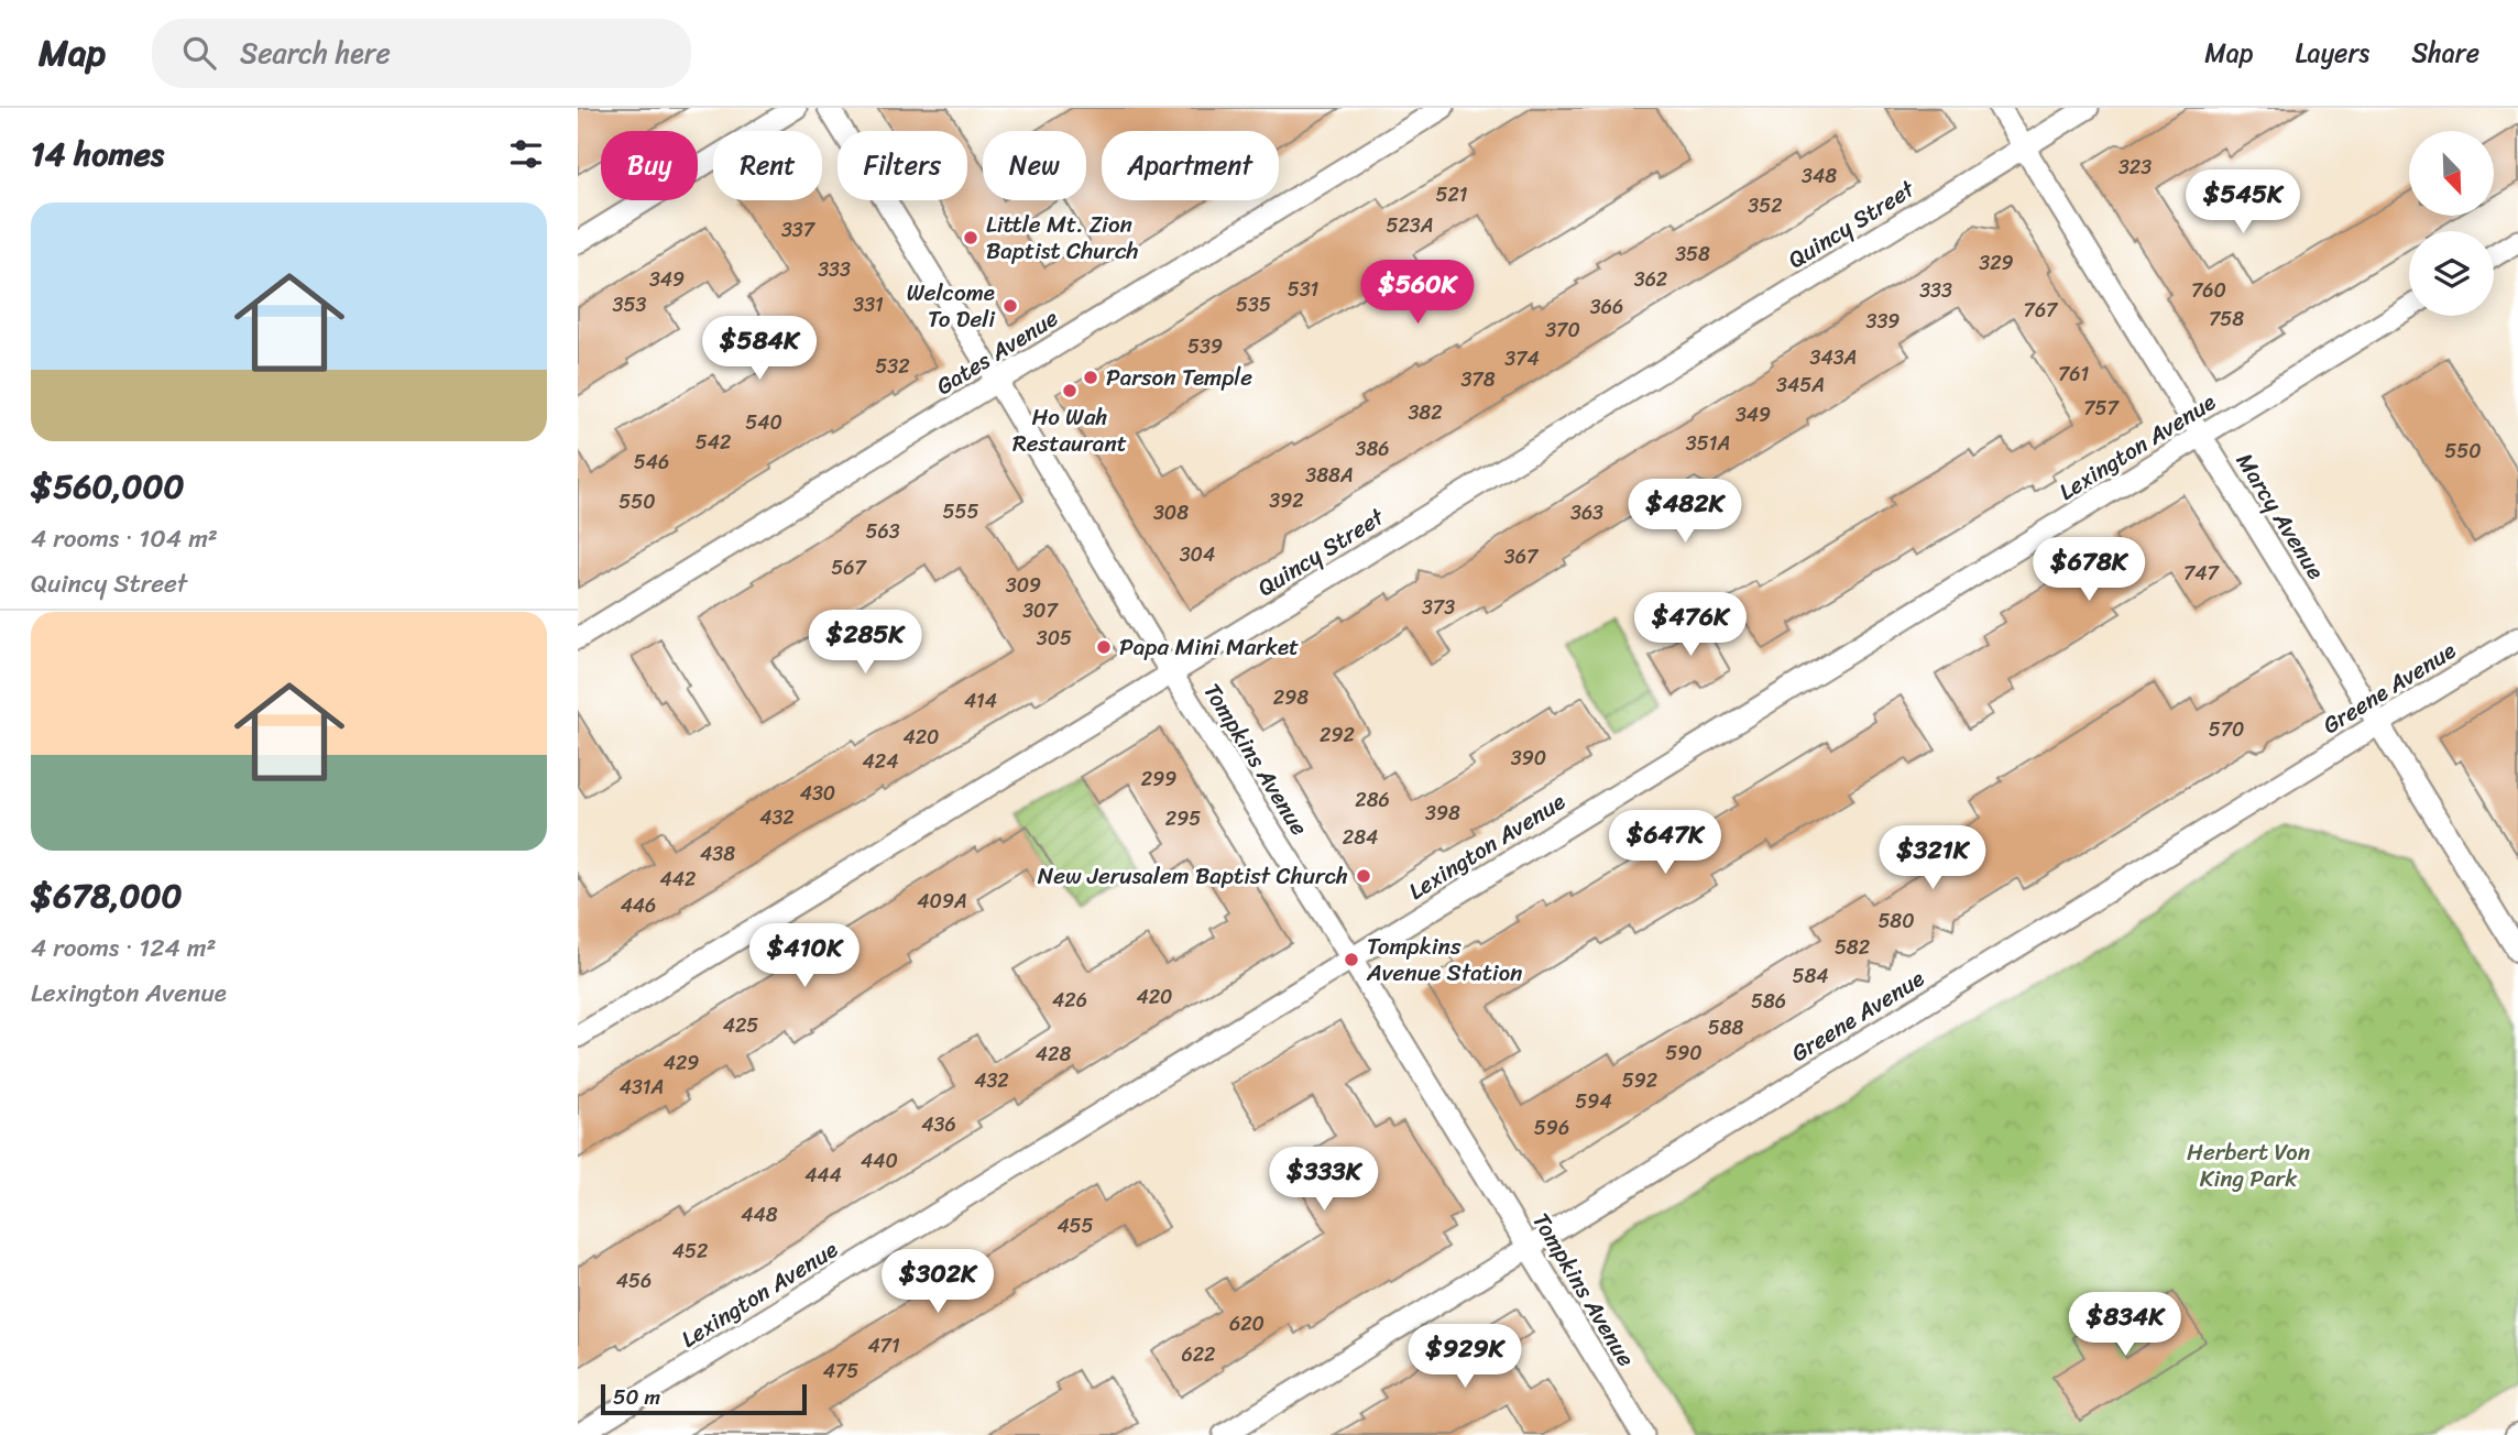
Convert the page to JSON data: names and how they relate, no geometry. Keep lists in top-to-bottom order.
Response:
{
  "streets": {
    "street": [
      "Quincy Street",
      "Gates Avenue",
      "Lexington Avenue",
      "Marcy Avenue",
      "Greene Avenue",
      "Tompkins Avenue"
    ]
  },
  "crossings": [
    ["Quincy Street", "Marcy Avenue"],
    ["Quincy Street", "Tompkins Avenue"],
    ["Gates Avenue", "Tompkins Avenue"],
    ["Lexington Avenue", "Marcy Avenue"],
    ["Lexington Avenue", "Tompkins Avenue"],
    ["Marcy Avenue", "Greene Avenue"],
    ["Greene Avenue", "Tompkins Avenue"]
  ],
  "parks": ["Herbert Von King Park"],
  "places": [
    "Little Mt. Zion Baptist Church",
    "Welcome To Deli",
    "Parson Temple",
    "Ho Wah Restaurant",
    "Papa Mini Market",
    "New Jerusalem Baptist Church",
    "Tompkins Avenue Station"
  ],
  "house_numbers": [
    "323",
    "348",
    "521",
    "352",
    "523A",
    "337",
    "358",
    "329",
    "333",
    "349",
    "362",
    "531",
    "333",
    "760",
    "353",
    "331",
    "535",
    "366",
    "767",
    "758",
    "339",
    "370",
    "539",
    "343A",
    "374",
    "532",
    "761",
    "378",
    "345A",
    "757",
    "382",
    "349",
    "540",
    "542",
    "351A",
    "386",
    "550",
    "546",
    "388A",
    "392",
    "550",
    "555",
    "308",
    "363",
    "563",
    "304",
    "367",
    "567",
    "747",
    "309",
    "373",
    "307",
    "305",
    "298",
    "414",
    "570",
    "292",
    "420",
    "390",
    "424",
    "299",
    "430",
    "286",
    "398",
    "432",
    "295",
    "284",
    "438",
    "442",
    "409A",
    "446",
    "580",
    "582",
    "584",
    "420",
    "426",
    "586",
    "425",
    "588",
    "590",
    "428",
    "429",
    "432",
    "592",
    "431A",
    "594",
    "436",
    "596",
    "440",
    "444",
    "448",
    "455",
    "452",
    "456",
    "620",
    "471",
    "622",
    "475"
  ],
  "scale_bar": "50 m",
  "north": "bottom right",
  "page": {
    "header": "Map",
    "search": "Search here",
    "nav": ["Map", "Layers", "Share"],
    "heading": "14 homes",
    "chip": [
      "Buy",
      "Rent",
      "Filters",
      "New",
      "Apartment"
    ],
    "price": [
      "$545K",
      "$560K",
      "$584K",
      "$482K",
      "$678K",
      "$476K",
      "$285K",
      "$647K",
      "$321K",
      "$410K",
      "$333K",
      "$302K",
      "$834K",
      "$929K"
    ],
    "list": [
      {
        "name": "$560,000",
        "note": "4 rooms · 104 m² · Quincy Street"
      },
      {
        "name": "$678,000",
        "note": "4 rooms · 124 m² · Lexington Avenue"
      }
    ],
    "scale": "50 m"
  }
}
